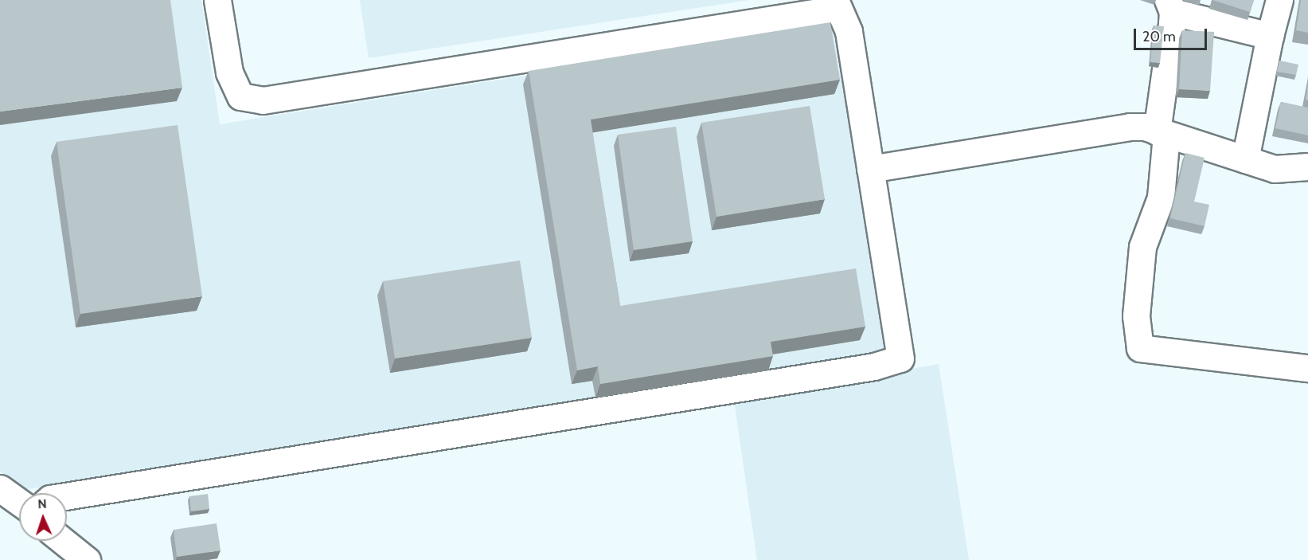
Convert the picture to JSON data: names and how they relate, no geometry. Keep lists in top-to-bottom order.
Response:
{
  "scale_bar": "20 m",
  "north": "top"
}
